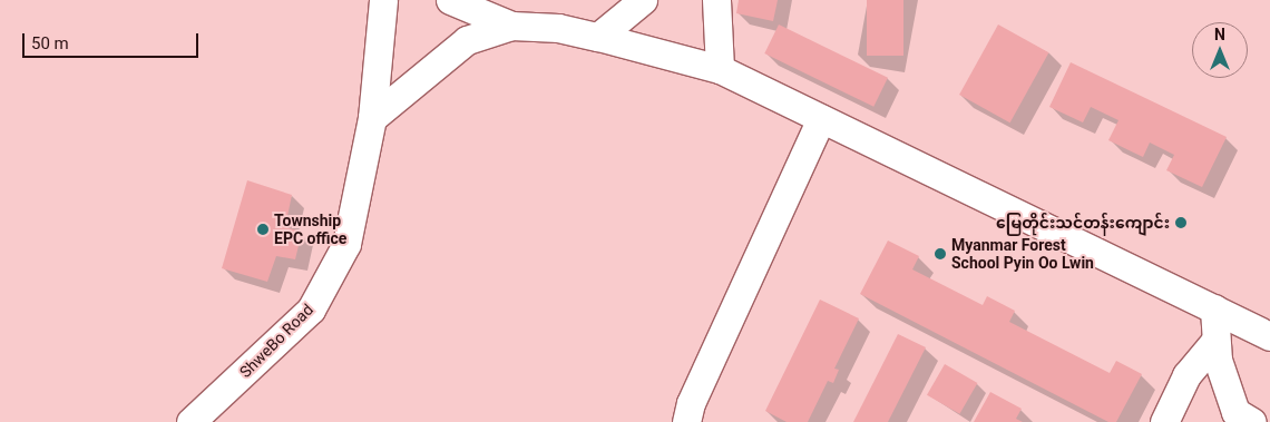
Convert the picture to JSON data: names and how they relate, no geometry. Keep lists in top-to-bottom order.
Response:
{
  "streets": {
    "street": ["ShweBo Road"]
  },
  "places": ["မြေတိုင်းသင်တန်းကျောင်း", "Township EPC office", "Myanmar Forest School Pyin Oo Lwin"],
  "scale_bar": "50 m",
  "north": "top"
}
